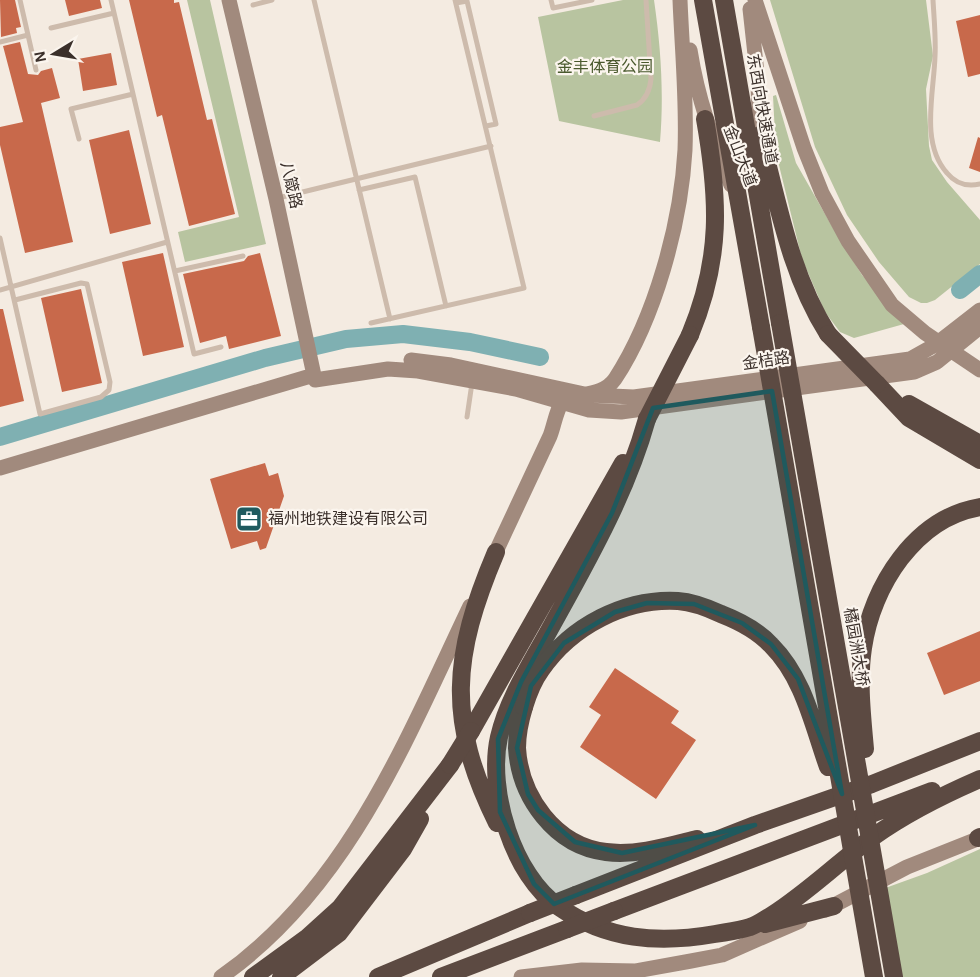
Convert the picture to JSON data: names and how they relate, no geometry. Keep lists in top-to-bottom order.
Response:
{
  "streets": {
    "highway": ["东西向快速通道", "金山大道", "橘园洲大桥"],
    "main road": ["八箴路", "金桔路"]
  },
  "crossings": [
    ["东西向快速通道", "金山大道"],
    ["金山大道", "橘园洲大桥"],
    ["八箴路", "金桔路"]
  ],
  "parks": ["金丰体育公园"],
  "places": {
    "office": ["福州地铁建设有限公司"]
  },
  "north": "left"
}
